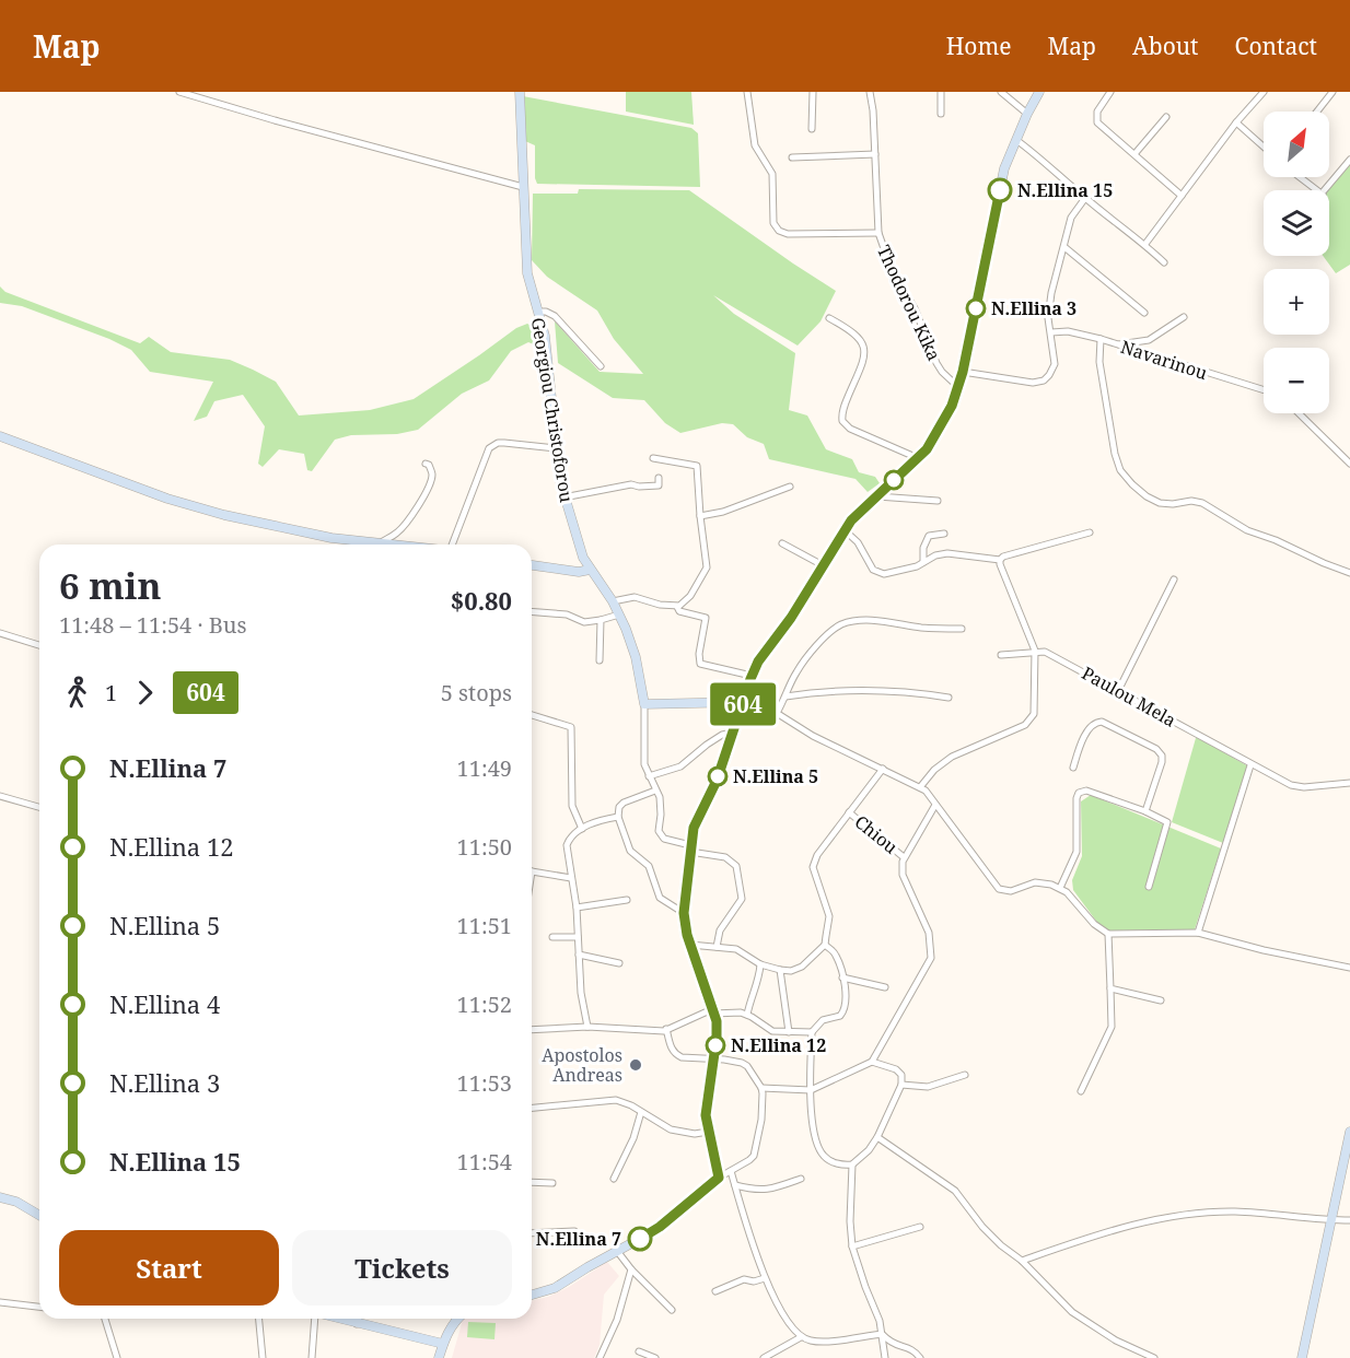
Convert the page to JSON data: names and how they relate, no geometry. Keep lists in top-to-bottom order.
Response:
{
  "streets": {
    "street": [
      "Thodorou Kika",
      "Navarinou",
      "Georgiou Christoforou",
      "Paulou Mela",
      "Chiou"
    ]
  },
  "places": [
    "N.Ellina 15",
    "N.Ellina 3",
    "N.Ellina 5",
    "N.Ellina 12",
    "Apostolos Andreas",
    "N.Ellina 7"
  ],
  "lines": ["bus line 604"],
  "north": "top right",
  "page": {
    "header": "Map",
    "nav": [
      "Home",
      "Map",
      "About",
      "Contact"
    ],
    "on_map": "604",
    "map_buttons": ["+", "−"],
    "heading": ["6 min", "11:48 – 11:54 · Bus", "$0.80"],
    "legs": ["1", "604", "5 stops"],
    "list": [
      {
        "name": "N.Ellina 7",
        "value": "11:49"
      },
      {
        "name": "N.Ellina 12",
        "value": "11:50"
      },
      {
        "name": "N.Ellina 5",
        "value": "11:51"
      },
      {
        "name": "N.Ellina 4",
        "value": "11:52"
      },
      {
        "name": "N.Ellina 3",
        "value": "11:53"
      },
      {
        "name": "N.Ellina 15",
        "value": "11:54"
      }
    ],
    "buttons": ["Start", "Tickets"]
  }
}
